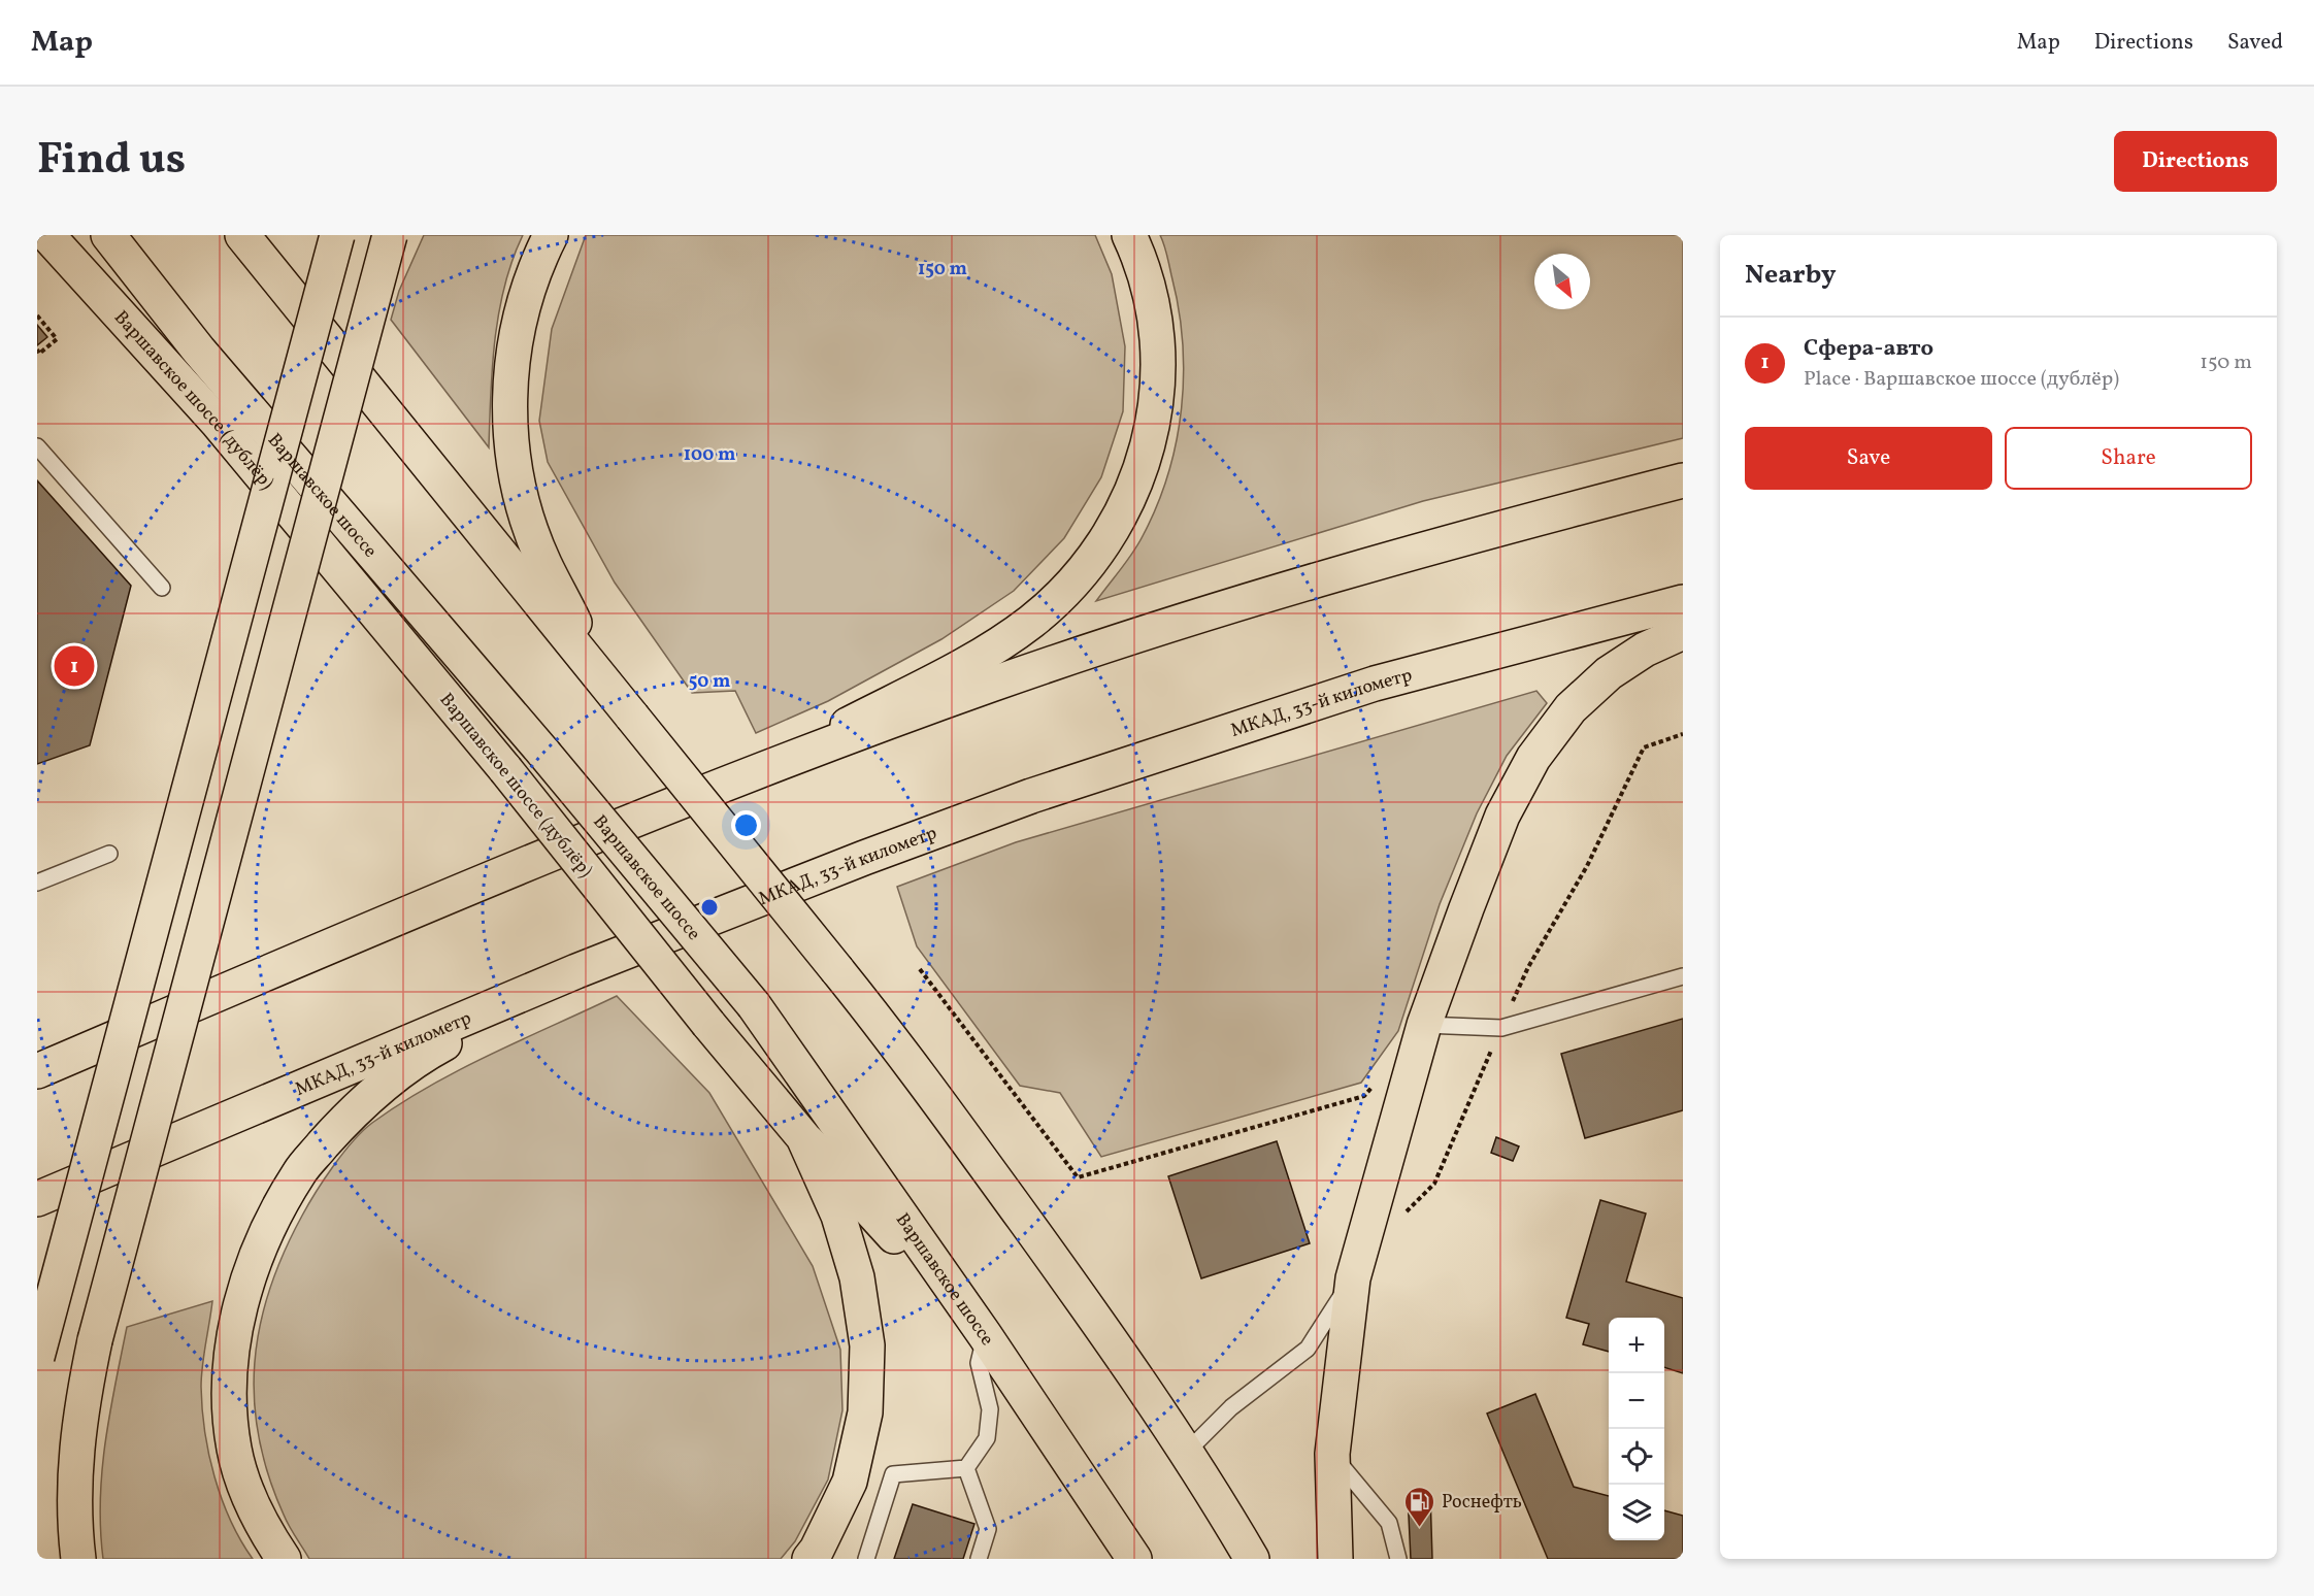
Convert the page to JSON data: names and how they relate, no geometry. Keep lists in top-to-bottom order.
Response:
{
  "streets": {
    "main road": ["Варшавское шоссе (дублёр)", "Варшавское шоссе", "МКАД, 33-й километр"]
  },
  "crossings": [
    ["Варшавское шоссе (дублёр)", "Варшавское шоссе"]
  ],
  "places": {
    "fuel station": ["Роснефть"]
  },
  "north": "bottom right",
  "page": {
    "header": "Map",
    "nav": ["Map", "Directions", "Saved"],
    "title": "Find us",
    "buttons": [
      "Directions",
      ["Save", "Share"]
    ],
    "heading": "Nearby",
    "list": [
      {
        "mark": "1",
        "name": "Сфера-авто",
        "note": "Place · Варшавское шоссе (дублёр)",
        "value": "150 m"
      }
    ],
    "pins": "1",
    "map_buttons": ["+", "−"]
  },
  "rings": ["150 m", "100 m", "50 m"]
}
